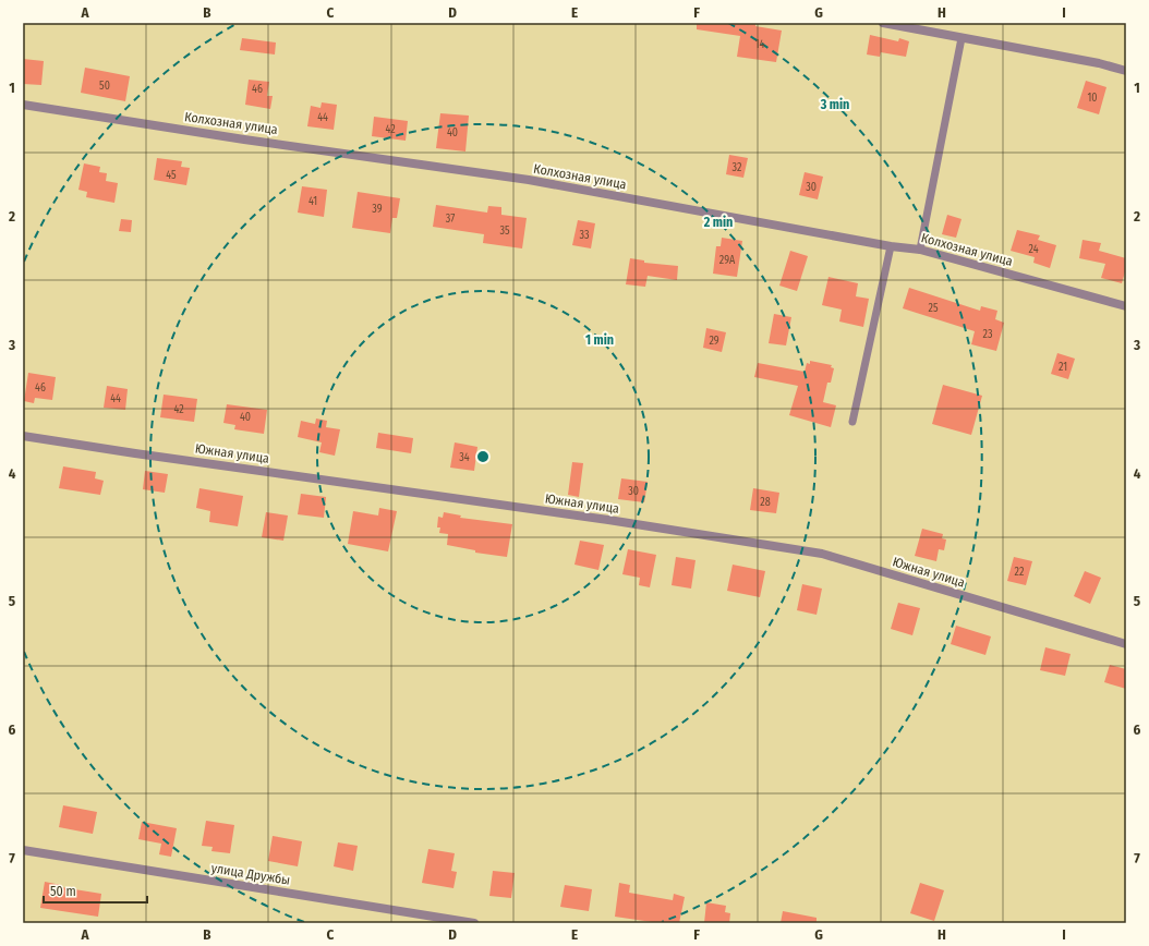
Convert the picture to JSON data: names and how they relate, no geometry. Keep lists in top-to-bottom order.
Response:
{
  "streets": {
    "street": ["Колхозная улица", "Южная улица", "улица Дружбы"]
  },
  "house_numbers": [
    "14",
    "50",
    "46",
    "10",
    "44",
    "42",
    "40",
    "32",
    "45",
    "30",
    "41",
    "39",
    "37",
    "35",
    "33",
    "24",
    "29А",
    "25",
    "23",
    "29",
    "21",
    "46",
    "44",
    "42",
    "40",
    "34",
    "30",
    "28",
    "22"
  ],
  "scale_bar": "50 m",
  "grid": {
    "columns": [
      "A",
      "B",
      "C",
      "D",
      "E",
      "F",
      "G",
      "H",
      "I"
    ],
    "rows": [
      "1",
      "2",
      "3",
      "4",
      "5",
      "6",
      "7"
    ]
  },
  "rings": ["3 min", "2 min", "1 min"]
}
